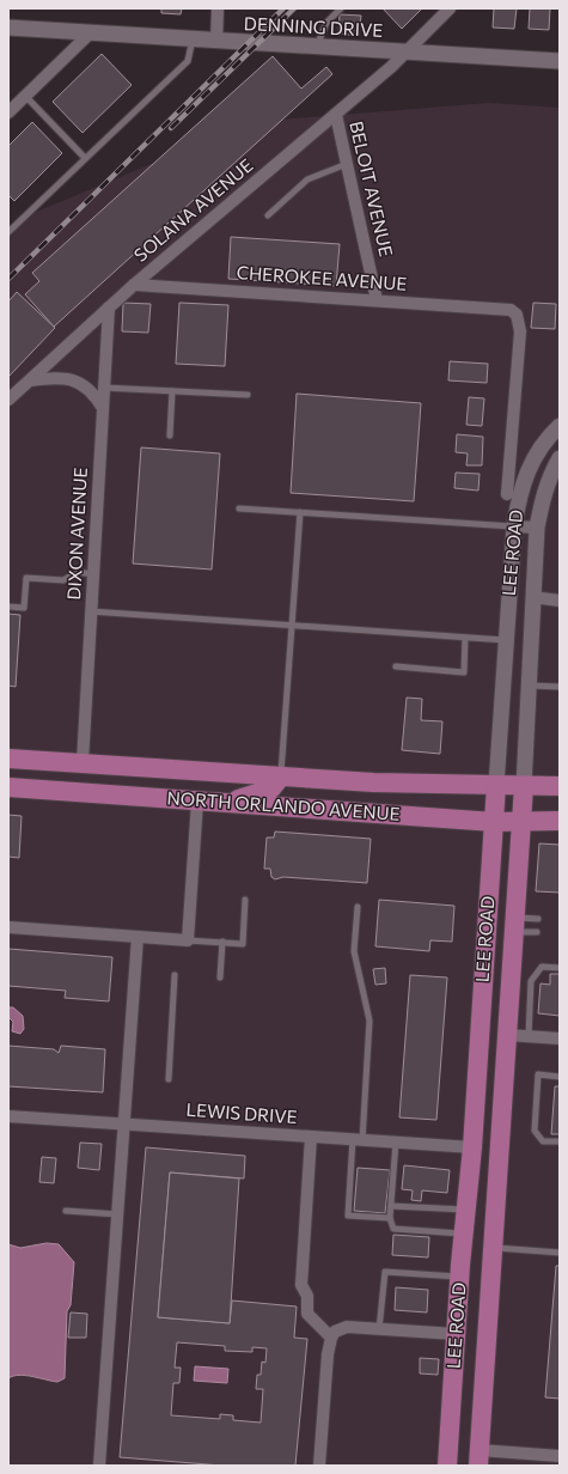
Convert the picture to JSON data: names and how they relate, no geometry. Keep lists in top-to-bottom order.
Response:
{
  "streets": {
    "main road": ["LEE ROAD", "NORTH ORLANDO AVENUE"],
    "street": [
      "DENNING DRIVE",
      "BELOIT AVENUE",
      "SOLANA AVENUE",
      "CHEROKEE AVENUE",
      "DIXON AVENUE",
      "LEWIS DRIVE"
    ]
  },
  "crossings": [
    ["DENNING DRIVE", "SOLANA AVENUE"],
    ["BELOIT AVENUE", "SOLANA AVENUE"],
    ["BELOIT AVENUE", "CHEROKEE AVENUE"],
    ["SOLANA AVENUE", "CHEROKEE AVENUE"],
    ["SOLANA AVENUE", "DIXON AVENUE"],
    ["DIXON AVENUE", "NORTH ORLANDO AVENUE"],
    ["LEE ROAD", "NORTH ORLANDO AVENUE"],
    ["LEE ROAD", "LEWIS DRIVE"]
  ]
}
